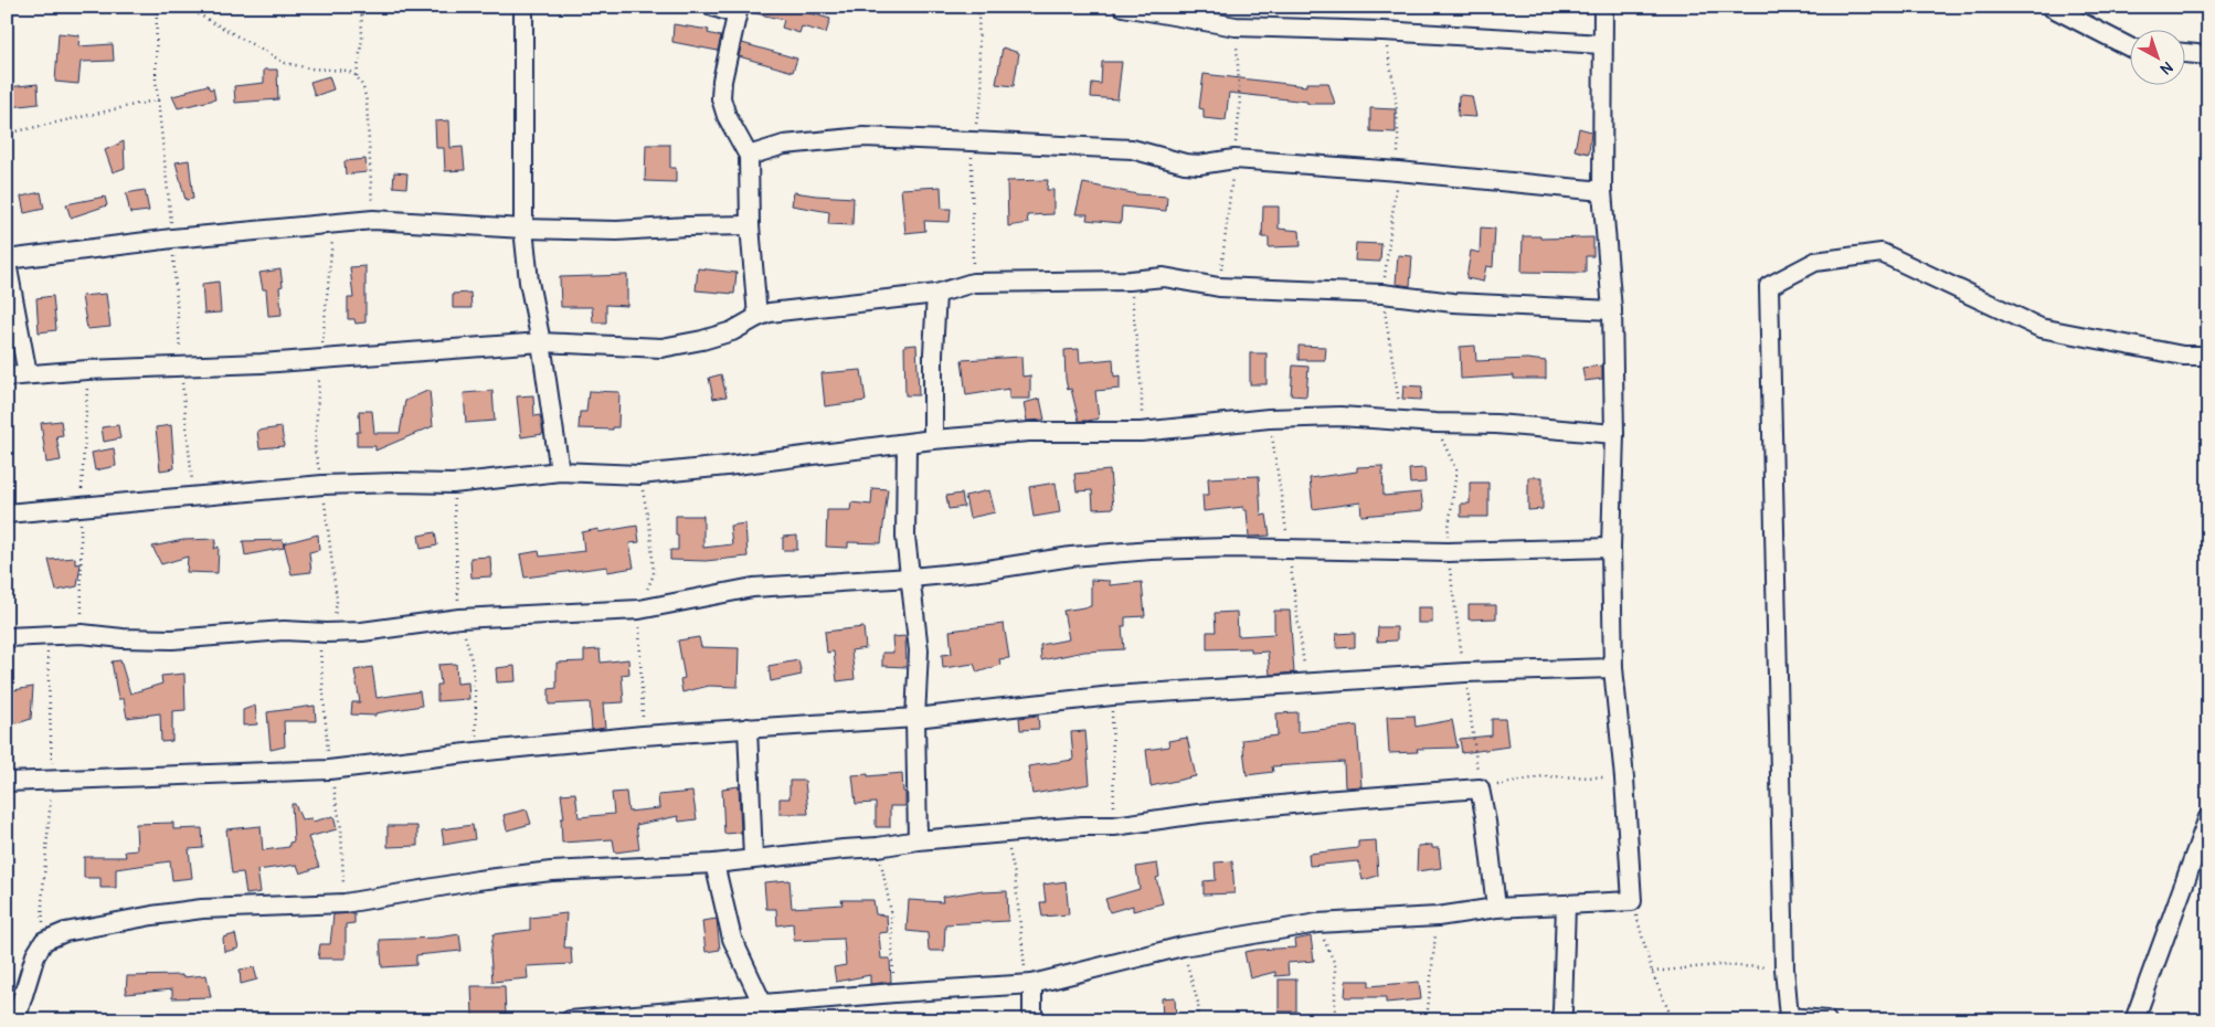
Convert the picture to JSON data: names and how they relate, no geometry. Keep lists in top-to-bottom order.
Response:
{
  "north": "bottom right"
}
